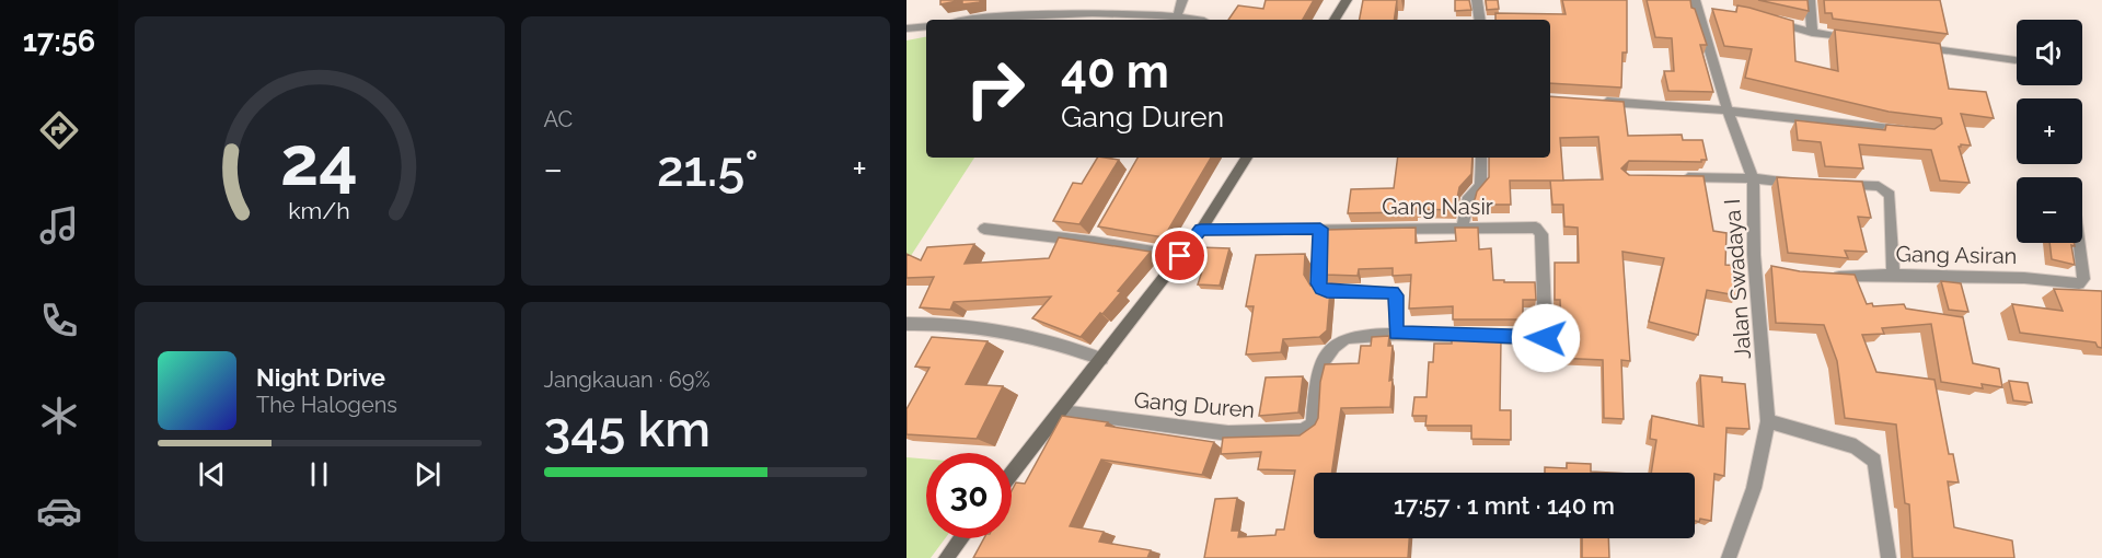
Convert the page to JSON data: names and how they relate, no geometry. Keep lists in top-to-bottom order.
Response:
{
  "streets": {
    "street": [
      "Gang Nasir",
      "Gang Asiran",
      "Jalan Swadaya I",
      "Gang Duren"
    ]
  },
  "crossings": [
    ["Gang Nasir", "Gang Duren"]
  ],
  "page": {
    "tabs": "17:56",
    "tile": [
      "AC",
      ["Jangkauan · 69%", "345 km"]
    ],
    "map_buttons": ["+", "−"],
    "turn": ["40 m", "Gang Duren"],
    "heat": ["−", "21.5°", "+"],
    "song": ["Night Drive", "The Halogens"],
    "limit": "30",
    "trip": "17:57 · 1 mnt · 140 m",
    "gauge": ["24", "km/h"]
  }
}
